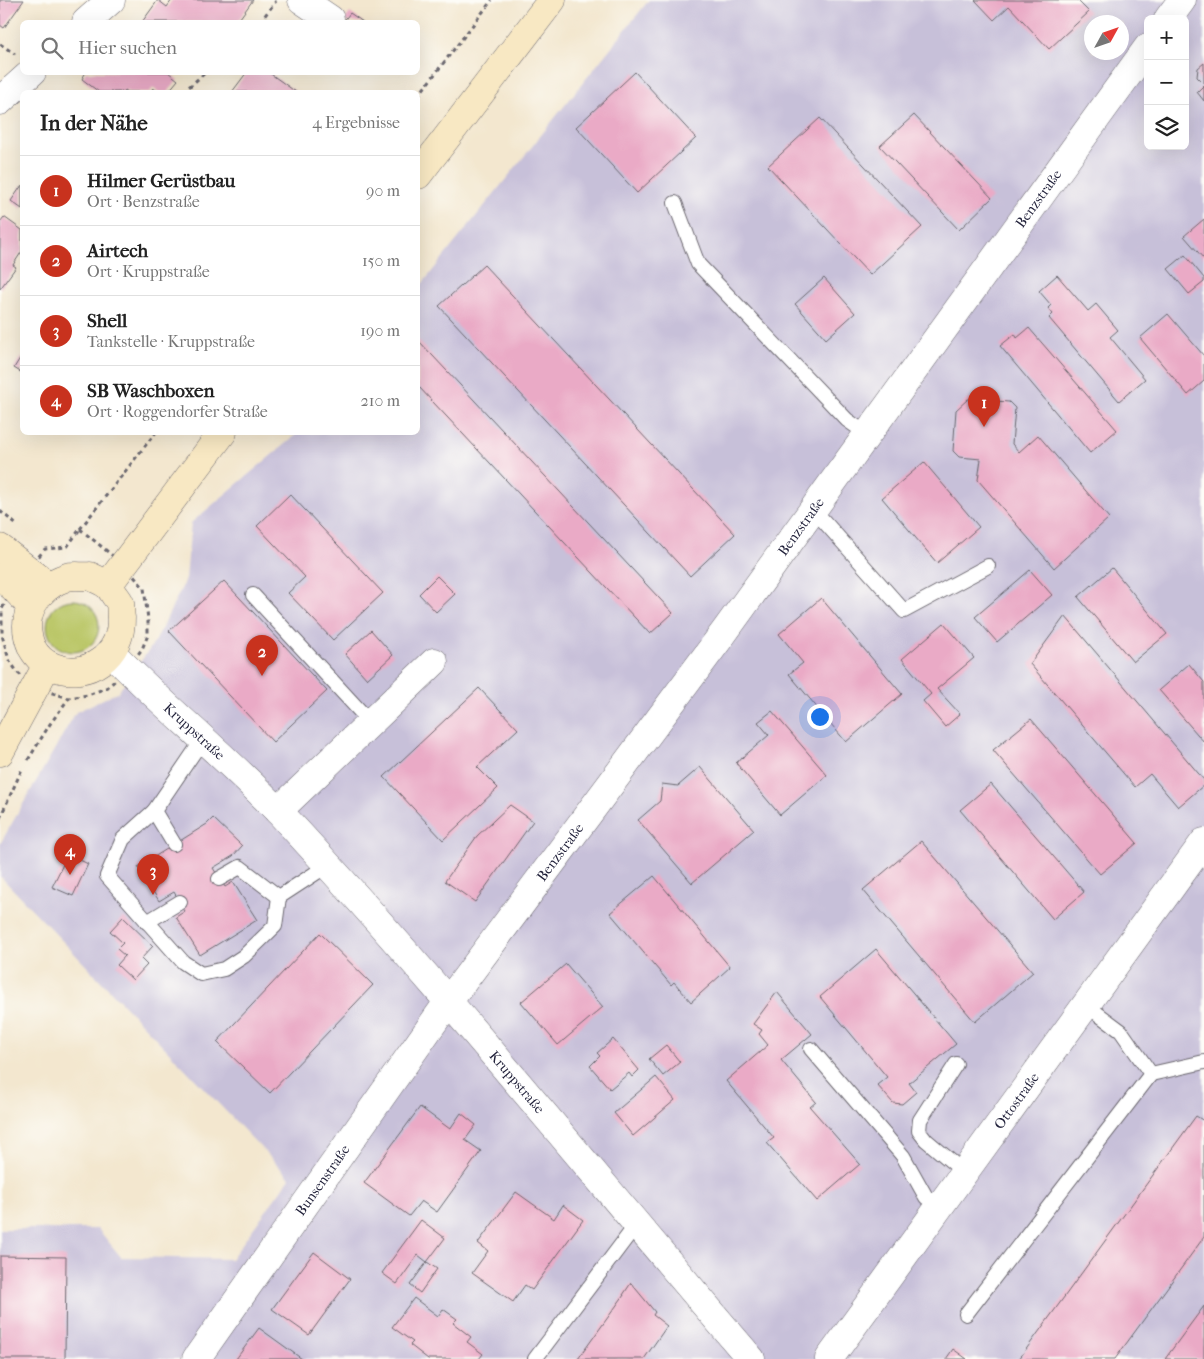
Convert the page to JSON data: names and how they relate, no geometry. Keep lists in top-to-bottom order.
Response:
{
  "streets": {
    "street": [
      "Benzstraße",
      "Kruppstraße",
      "Ottostraße",
      "Bunsenstraße"
    ]
  },
  "crossings": [
    ["Benzstraße", "Kruppstraße"],
    ["Benzstraße", "Bunsenstraße"],
    ["Kruppstraße", "Bunsenstraße"]
  ],
  "north": "top right",
  "page": {
    "map_buttons": ["+", "−"],
    "search": "Hier suchen",
    "heading": ["In der Nähe", "4 Ergebnisse"],
    "list": [
      {
        "mark": "1",
        "name": "Hilmer Gerüstbau",
        "note": "Ort · Benzstraße",
        "value": "90 m"
      },
      {
        "mark": "2",
        "name": "Airtech",
        "note": "Ort · Kruppstraße",
        "value": "150 m"
      },
      {
        "mark": "3",
        "name": "Shell",
        "note": "Tankstelle · Kruppstraße",
        "value": "190 m"
      },
      {
        "mark": "4",
        "name": "SB Waschboxen",
        "note": "Ort · Roggendorfer Straße",
        "value": "210 m"
      }
    ],
    "pins": [
      "1",
      "2",
      "4",
      "3"
    ]
  }
}
